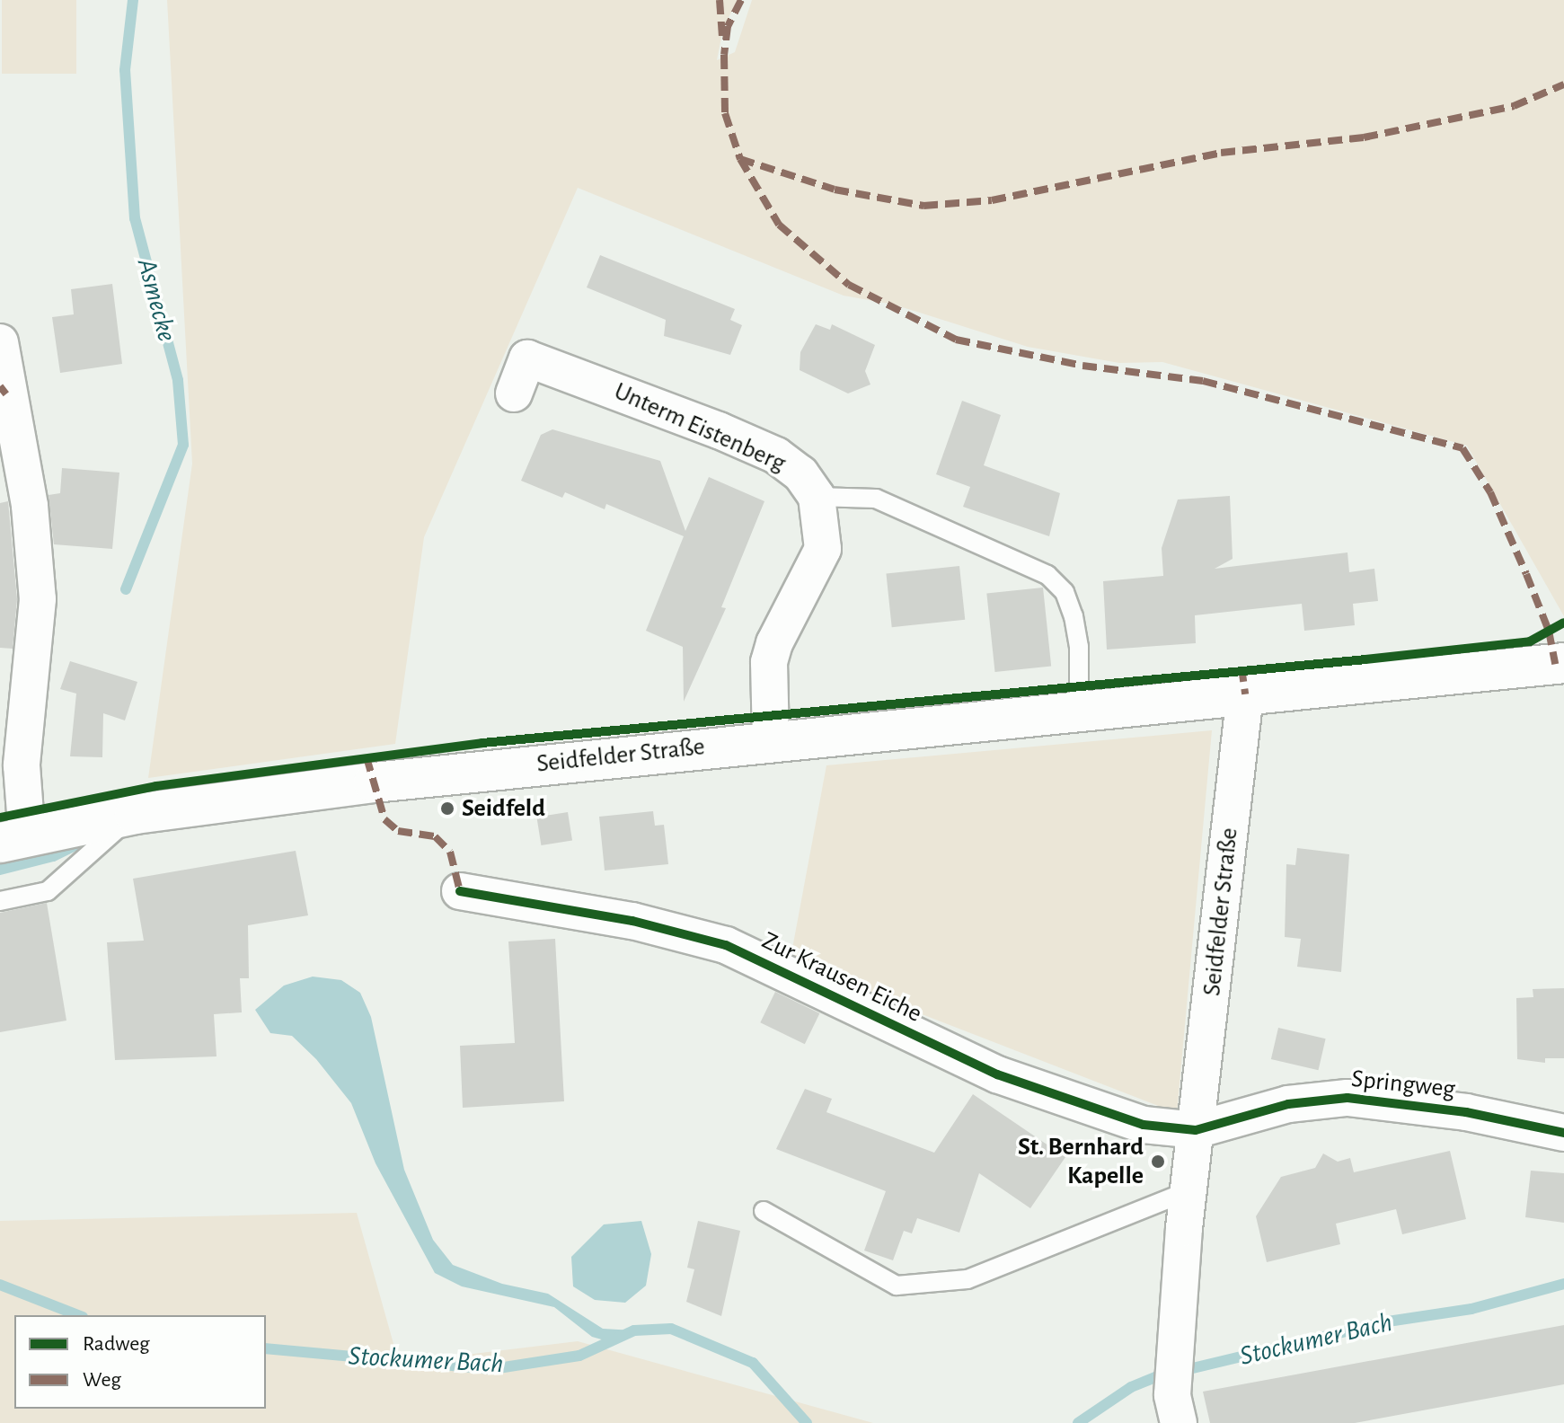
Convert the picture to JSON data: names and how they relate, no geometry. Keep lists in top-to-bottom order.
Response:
{
  "streets": {
    "main road": ["Seidfelder Straße"],
    "street": ["Unterm Eistenberg", "Zur Krausen Eiche", "Springweg"]
  },
  "crossings": [
    ["Seidfelder Straße", "Zur Krausen Eiche"],
    ["Seidfelder Straße", "Springweg"],
    ["Zur Krausen Eiche", "Springweg"]
  ],
  "water": ["Asmecke", "Stockumer Bach"],
  "places": ["Seidfeld", "St. Bernhard Kapelle"],
  "legend": ["Radweg", "Weg"]
}
